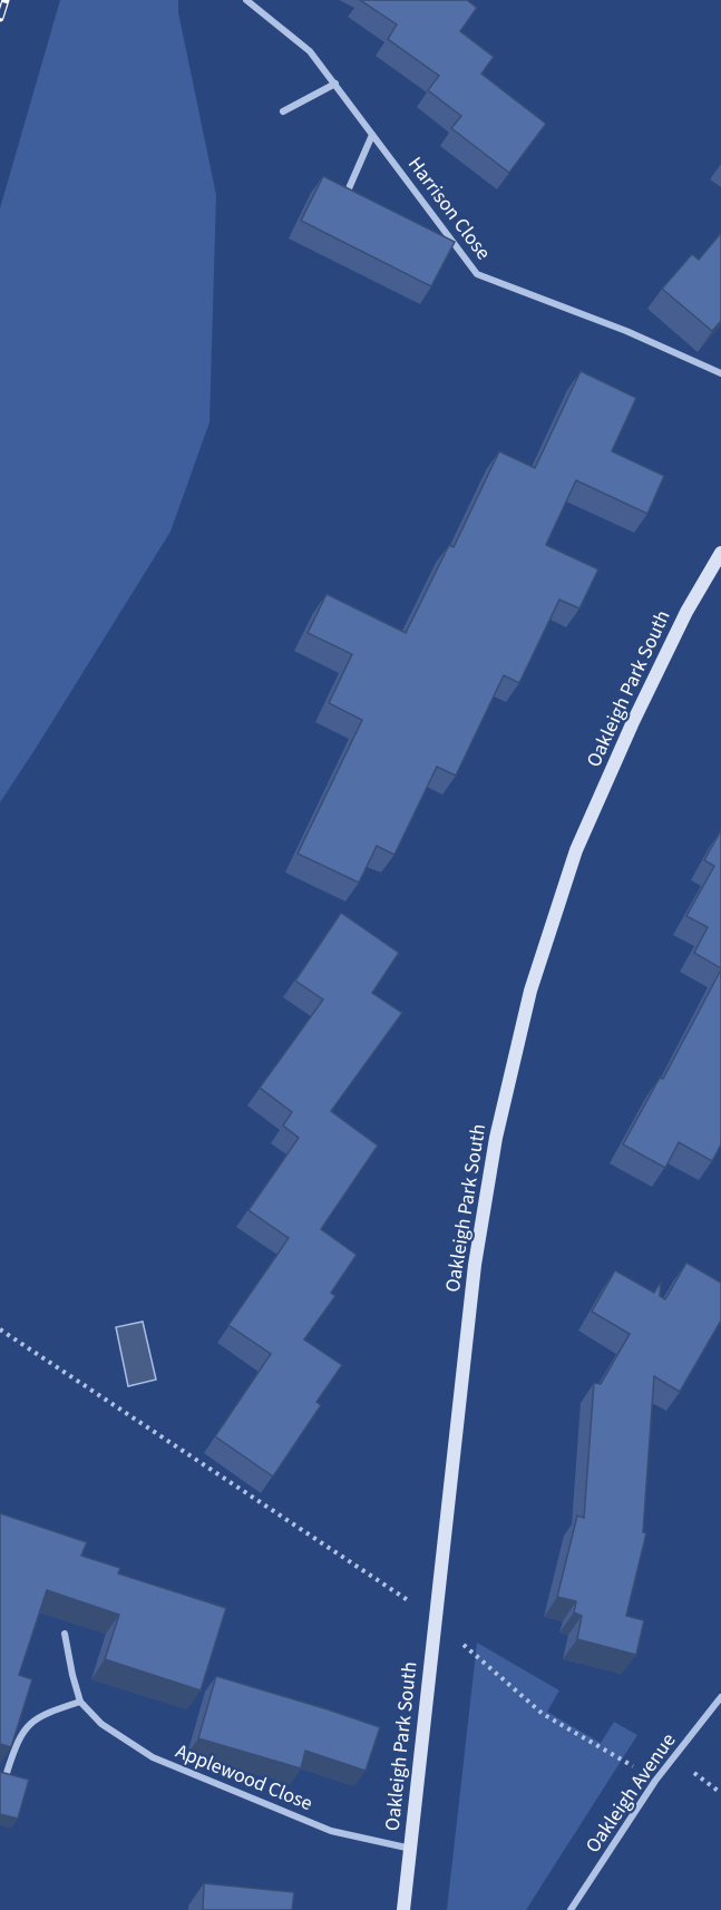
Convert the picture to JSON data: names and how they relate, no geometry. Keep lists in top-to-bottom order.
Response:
{
  "streets": {
    "street": [
      "Harrison Close",
      "Oakleigh Park South",
      "Applewood Close",
      "Oakleigh Avenue"
    ]
  },
  "crossings": [
    ["Oakleigh Park South", "Applewood Close"]
  ]
}
